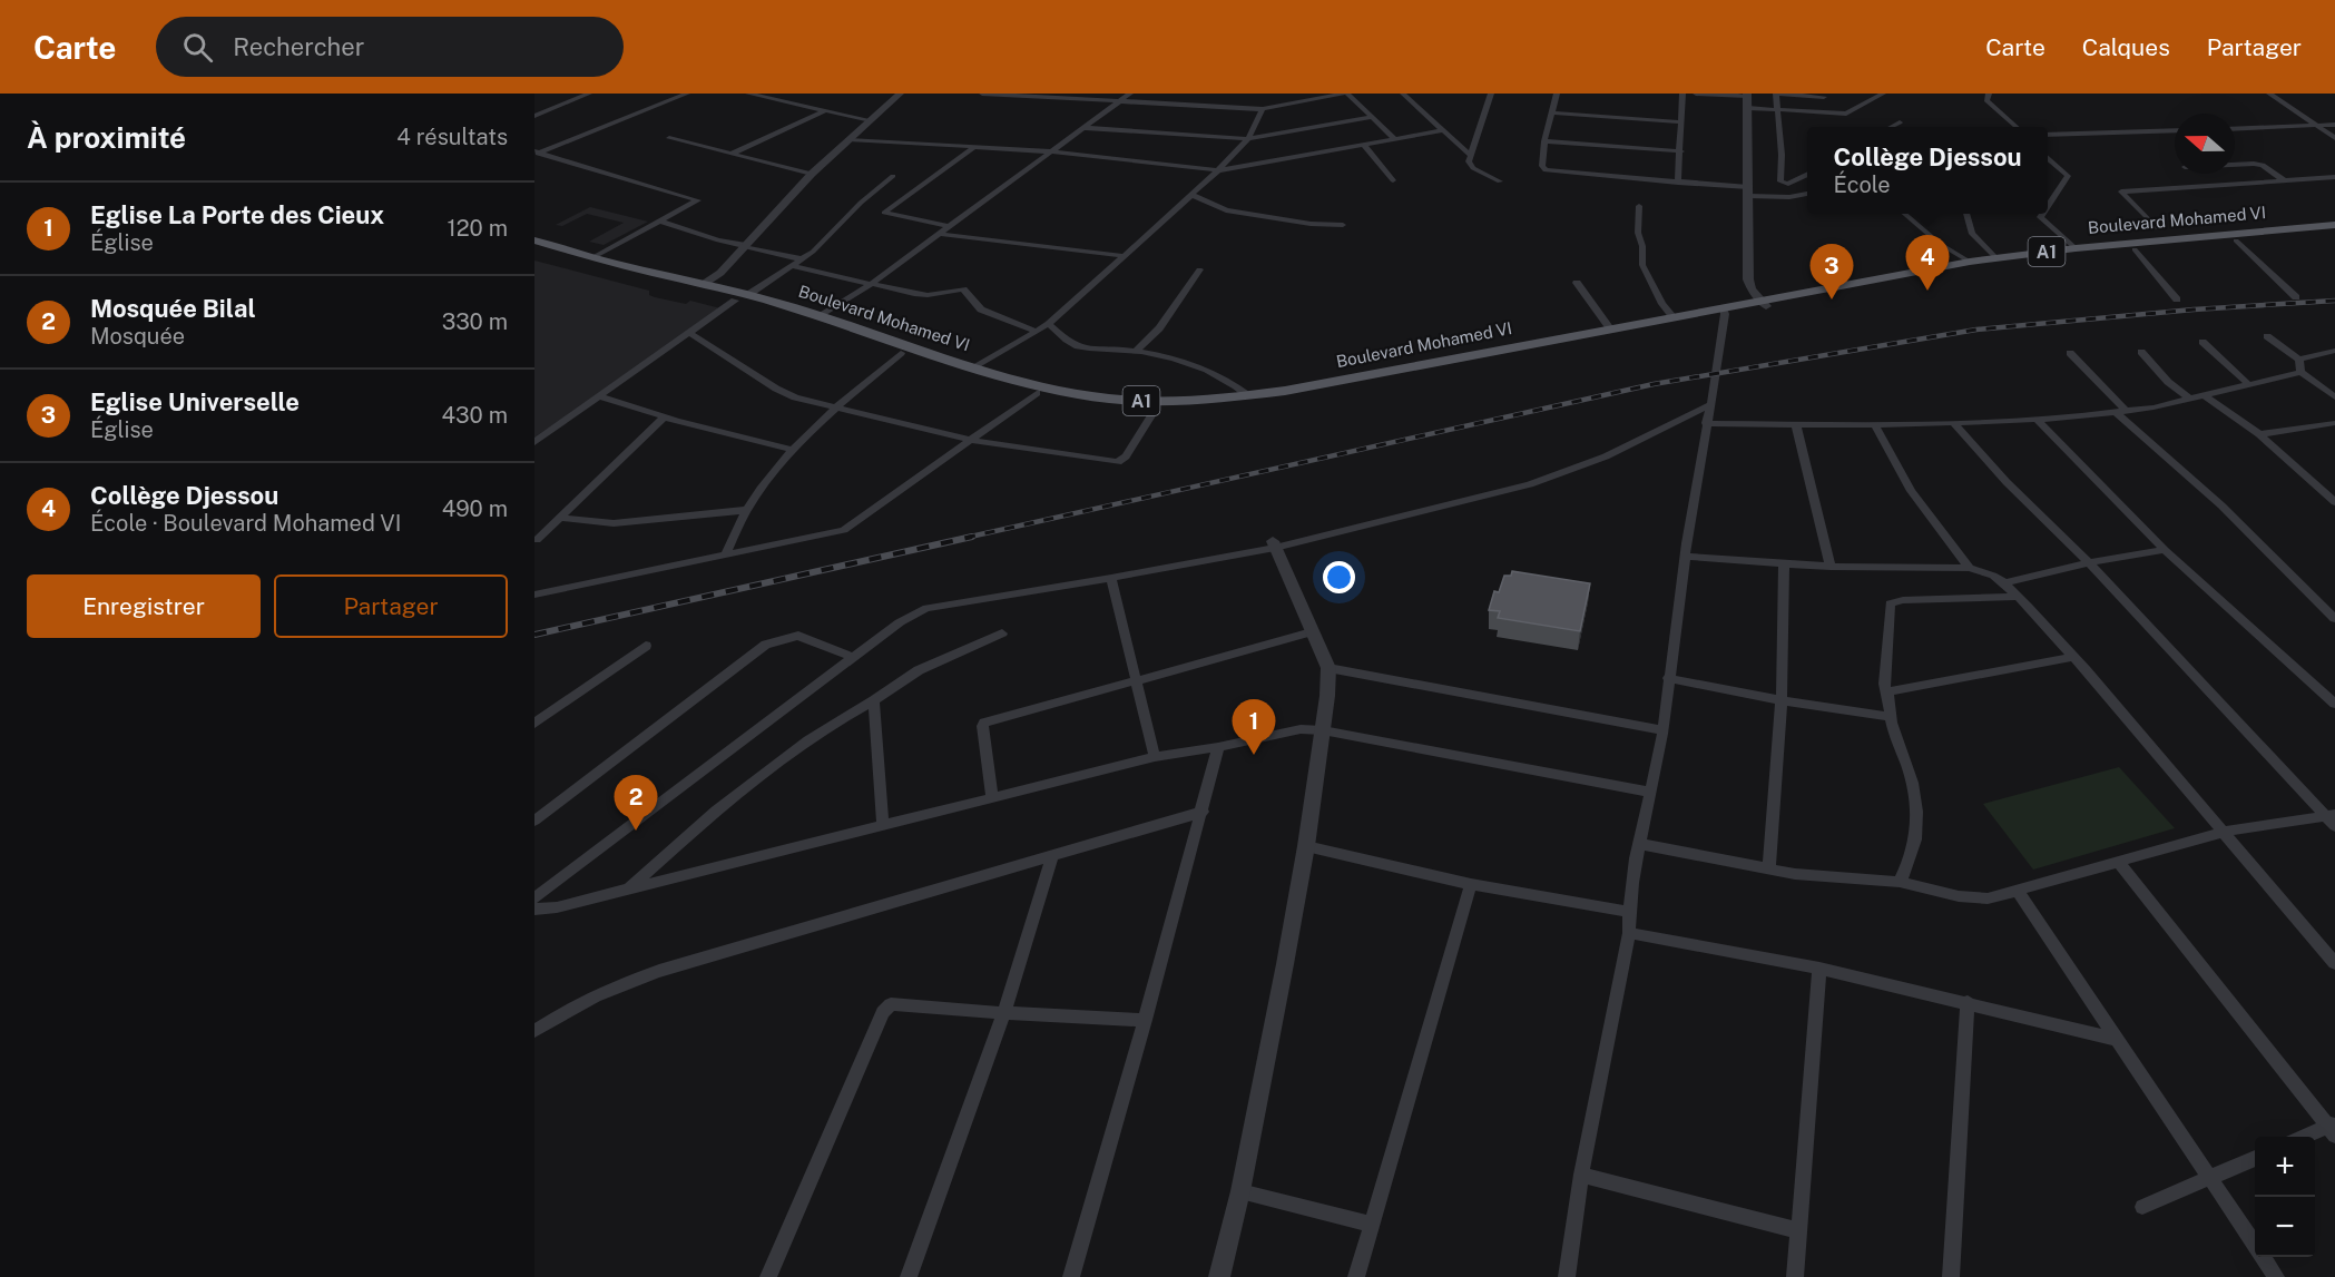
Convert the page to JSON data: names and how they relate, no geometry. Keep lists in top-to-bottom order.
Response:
{
  "streets": {
    "main road": ["Boulevard Mohamed VI", "A1"]
  },
  "north": "left",
  "page": {
    "header": "Carte",
    "search": "Rechercher",
    "nav": ["Carte", "Calques", "Partager"],
    "heading": ["À proximité", "4 résultats"],
    "popup": ["Collège Djessou", "École"],
    "list": [
      {
        "mark": "1",
        "name": "Eglise La Porte des Cieux",
        "note": "Église",
        "value": "120 m"
      },
      {
        "mark": "2",
        "name": "Mosquée Bilal",
        "note": "Mosquée",
        "value": "330 m"
      },
      {
        "mark": "3",
        "name": "Eglise Universelle",
        "note": "Église",
        "value": "430 m"
      },
      {
        "mark": "4",
        "name": "Collège Djessou",
        "note": "École · Boulevard Mohamed VI",
        "value": "490 m"
      }
    ],
    "pins": [
      "4",
      "3",
      "1",
      "2"
    ],
    "buttons": ["Enregistrer", "Partager"],
    "map_buttons": ["+", "−"]
  }
}
